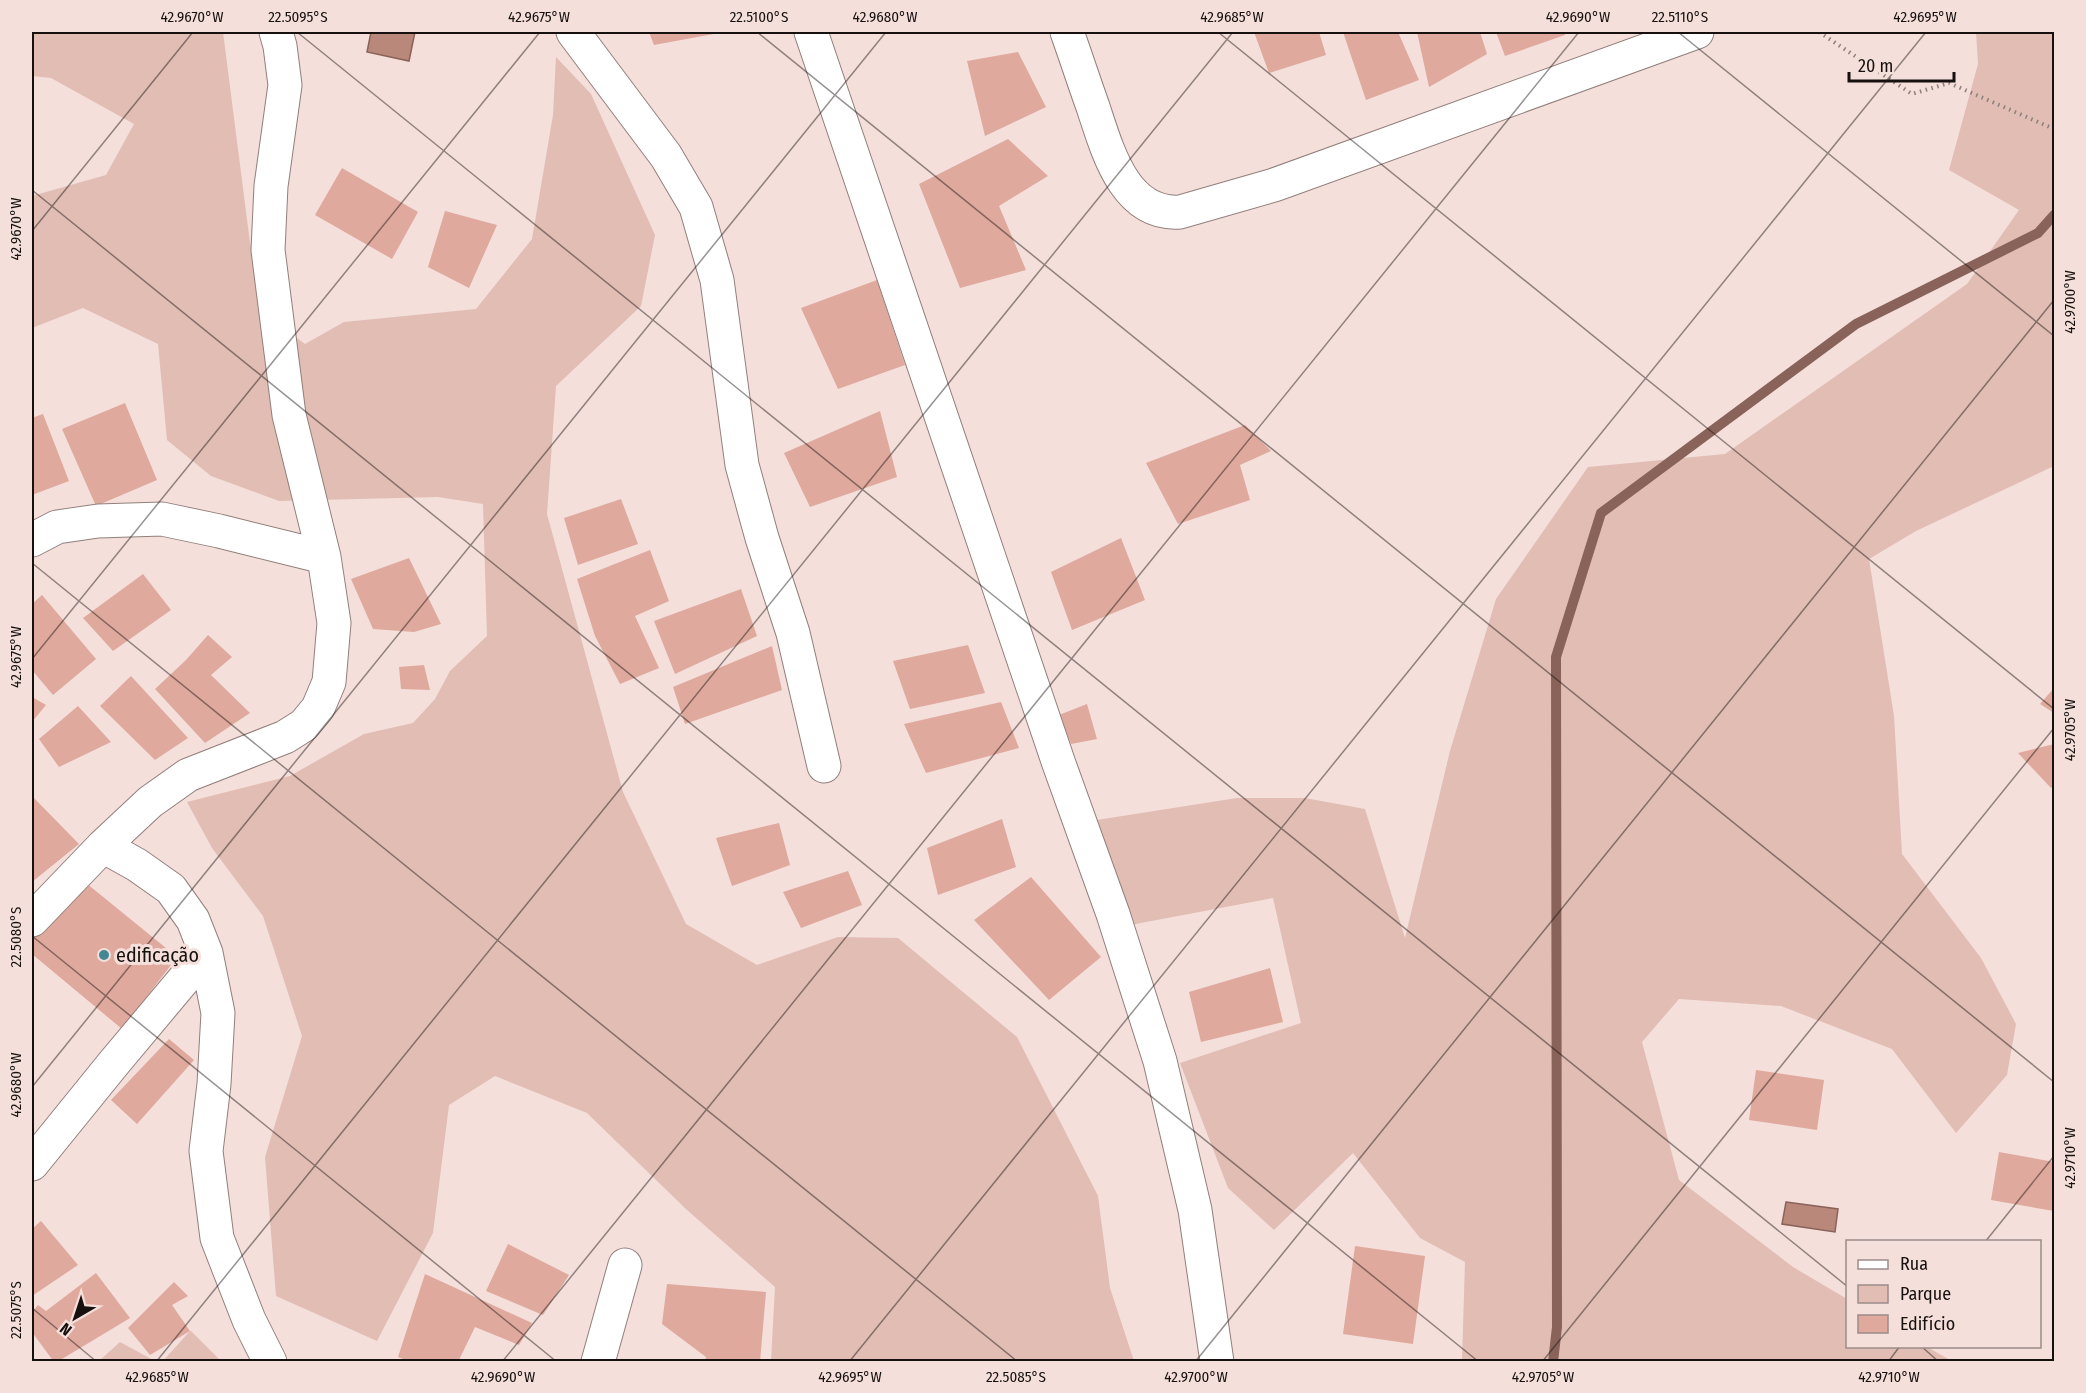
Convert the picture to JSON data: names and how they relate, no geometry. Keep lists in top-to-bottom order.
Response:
{
  "places": ["edificação"],
  "legend": ["Rua", "Parque", "Edifício"],
  "scale_bar": "20 m",
  "north": "bottom left",
  "coordinates": [
    "42.9670°W",
    "22.5095°S",
    "42.9675°W",
    "22.5100°S",
    "42.9680°W",
    "42.9685°W",
    "42.9690°W",
    "22.5110°S",
    "42.9695°W",
    "42.9700°W",
    "42.9705°W",
    "22.5080°S",
    "42.9710°W",
    "22.5075°S",
    "22.5085°S"
  ]
}
